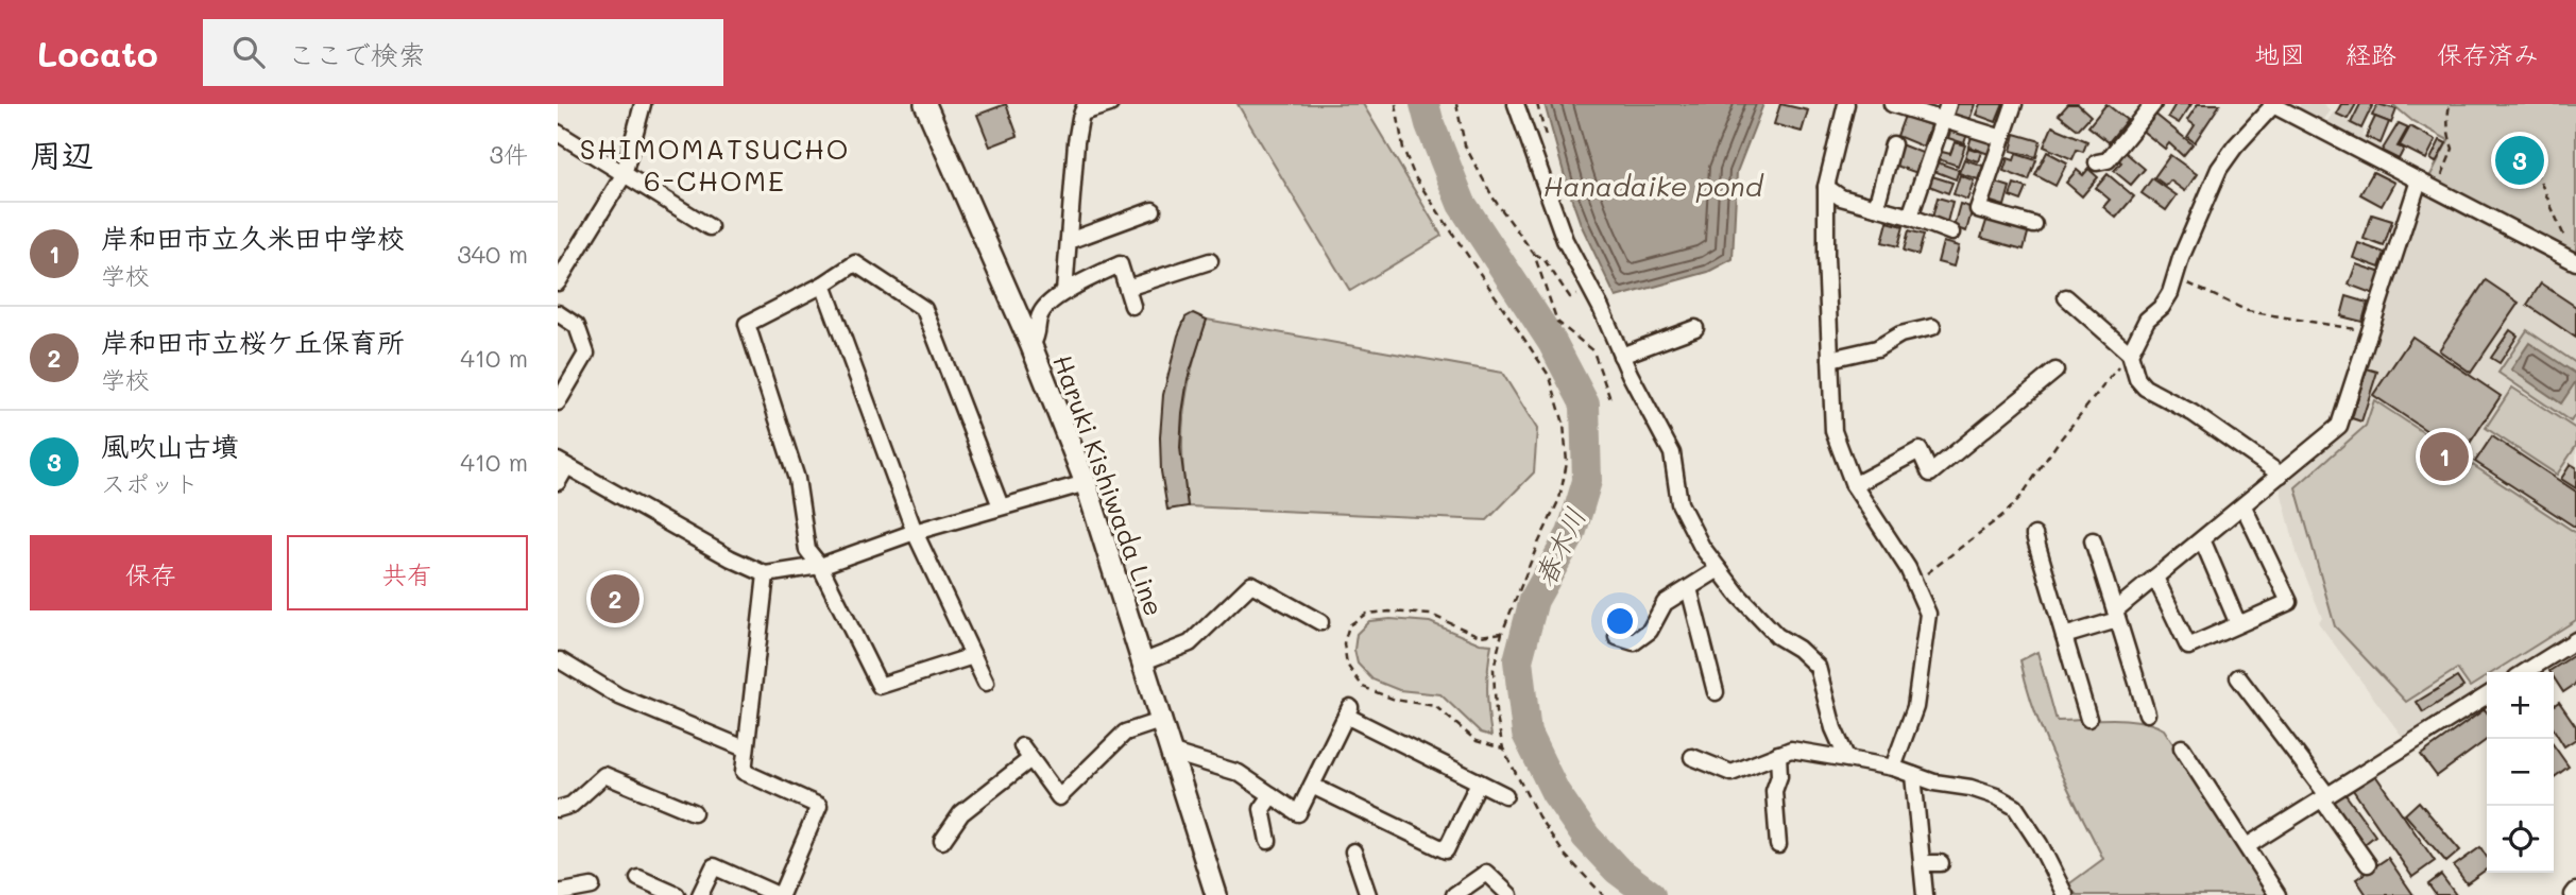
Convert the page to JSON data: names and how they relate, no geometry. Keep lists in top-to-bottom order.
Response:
{
  "streets": {
    "main road": ["Haruki Kishiwada Line"]
  },
  "districts": ["SHIMOMATSUCHO 6-CHOME"],
  "water": ["Hanadaike pond", "春木川"],
  "page": {
    "header": "Locato",
    "search": "ここで検索",
    "nav": ["地図", "経路", "保存済み"],
    "heading": ["周辺", "3件"],
    "pins": ["3", "1", "2"],
    "list": [
      {
        "mark": "1",
        "name": "岸和田市立久米田中学校",
        "note": "学校",
        "value": "340 m"
      },
      {
        "mark": "2",
        "name": "岸和田市立桜ケ丘保育所",
        "note": "学校",
        "value": "410 m"
      },
      {
        "mark": "3",
        "name": "風吹山古墳",
        "note": "スポット",
        "value": "410 m"
      }
    ],
    "buttons": ["保存", "共有"],
    "map_buttons": ["+", "−"]
  }
}
